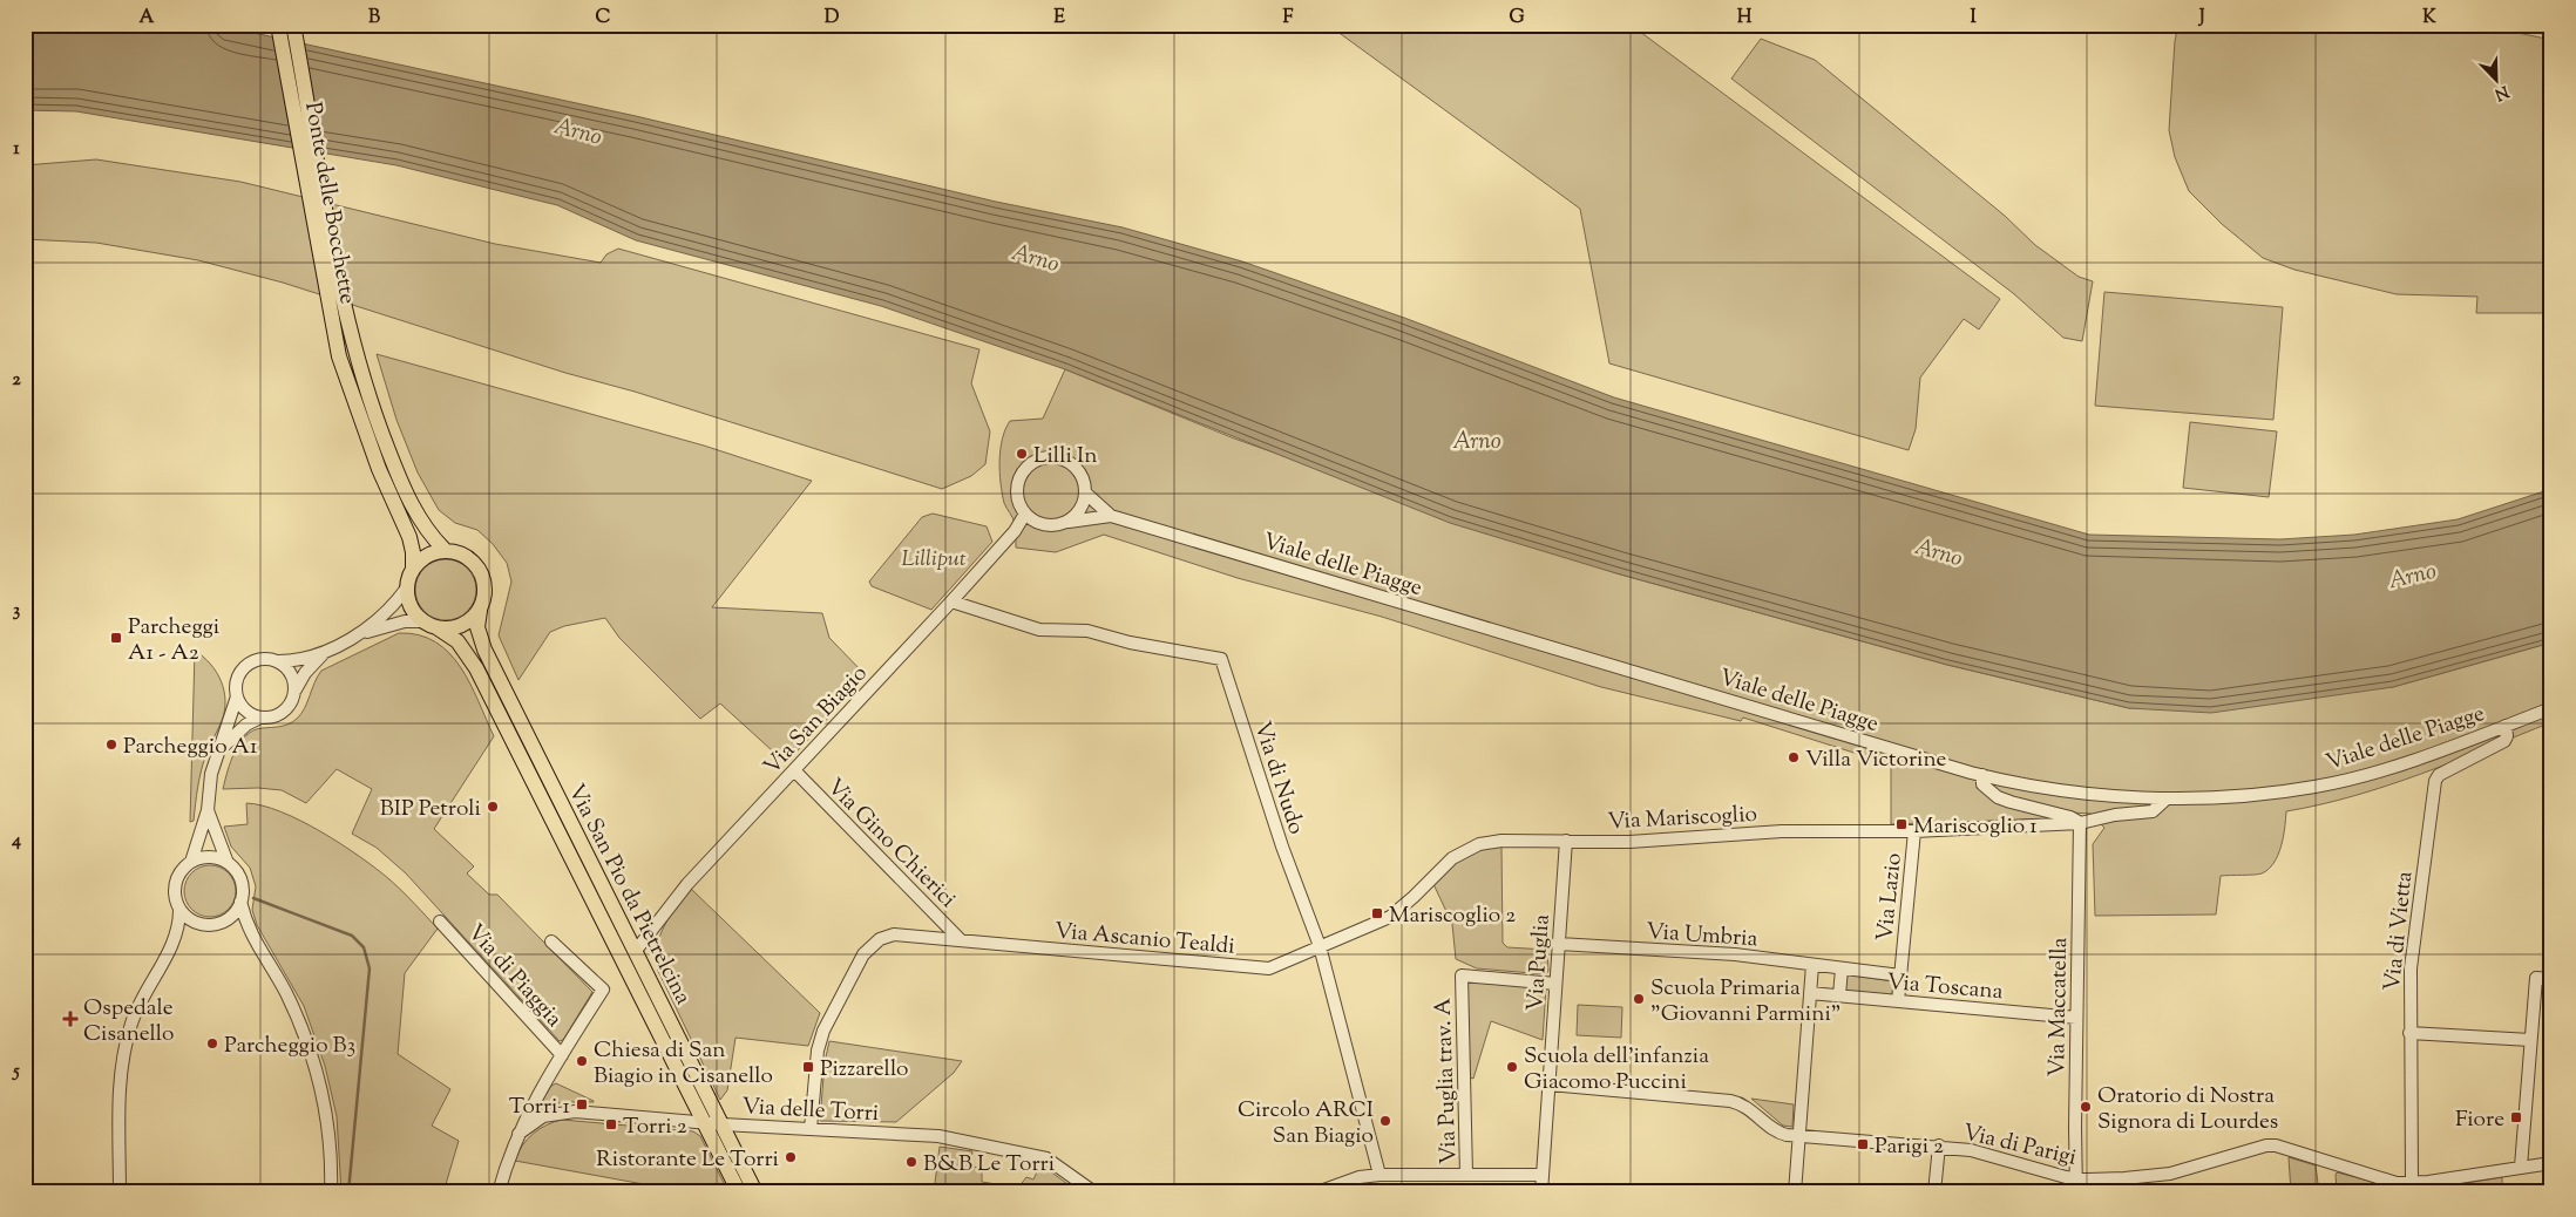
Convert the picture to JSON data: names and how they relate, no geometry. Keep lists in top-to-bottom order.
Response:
{
  "streets": {
    "main road": ["Ponte delle Bocchette", "Via San Pio da Pietrelcina"],
    "street": [
      "Viale delle Piagge",
      "Via San Biagio",
      "Via di Nudo",
      "Via Mariscoglio",
      "Via Gino Chierici",
      "Via Lazio",
      "Via di Vietta",
      "Via Umbria",
      "Via Ascanio Tealdi",
      "Via Puglia",
      "Via di Piaggia",
      "Via Toscana",
      "Via Maccatella",
      "Via Puglia trav. A",
      "Via delle Torri",
      "Via di Parigi"
    ]
  },
  "crossings": [
    ["Viale delle Piagge", "Via San Biagio"],
    ["Viale delle Piagge", "Via di Vietta"],
    ["Via San Biagio", "Via di Nudo"],
    ["Via San Biagio", "Via Gino Chierici"],
    ["Via San Biagio", "Via San Pio da Pietrelcina"],
    ["Via di Nudo", "Via Mariscoglio"],
    ["Via di Nudo", "Via Ascanio Tealdi"],
    ["Via Mariscoglio", "Via Lazio"],
    ["Via Mariscoglio", "Via Ascanio Tealdi"],
    ["Via Mariscoglio", "Via Puglia"],
    ["Via Mariscoglio", "Via Maccatella"],
    ["Via Gino Chierici", "Via Ascanio Tealdi"],
    ["Via San Pio da Pietrelcina", "Via delle Torri"],
    ["Via Lazio", "Via Umbria"],
    ["Via Lazio", "Via Toscana"],
    ["Via di Vietta", "Via di Parigi"],
    ["Via Umbria", "Via Puglia"],
    ["Via Ascanio Tealdi", "Via delle Torri"],
    ["Via Puglia", "Via Puglia trav. A"],
    ["Via Puglia", "Via di Parigi"],
    ["Via Toscana", "Via Maccatella"],
    ["Via Maccatella", "Via di Parigi"]
  ],
  "water": ["Arno"],
  "parks": ["Lilliput"],
  "places": {
    "other": [
      "Lilli In",
      "Parcheggio A1",
      "Villa Victorine",
      "BIP Petroli",
      "Scuola Primaria \"Giovanni Parmini\"",
      "Parcheggio B3",
      "Chiesa di San Biagio in Cisanello",
      "Scuola dell'infanzia Giacomo Puccini",
      "Oratorio di Nostra Signora di Lourdes",
      "Circolo ARCI San Biagio",
      "Ristorante Le Torri",
      "B&B Le Torri"
    ],
    "transit": [
      "Parcheggi A1 - A2",
      "Mariscoglio 1",
      "Mariscoglio 2",
      "Pizzarello",
      "Torri 1",
      "Fiore",
      "Torri 2",
      "Parigi 2"
    ],
    "health": ["Ospedale Cisanello"]
  },
  "north": "bottom right",
  "grid": {
    "columns": [
      "A",
      "B",
      "C",
      "D",
      "E",
      "F",
      "G",
      "H",
      "I",
      "J",
      "K"
    ],
    "rows": [
      "1",
      "2",
      "3",
      "4",
      "5"
    ]
  }
}
